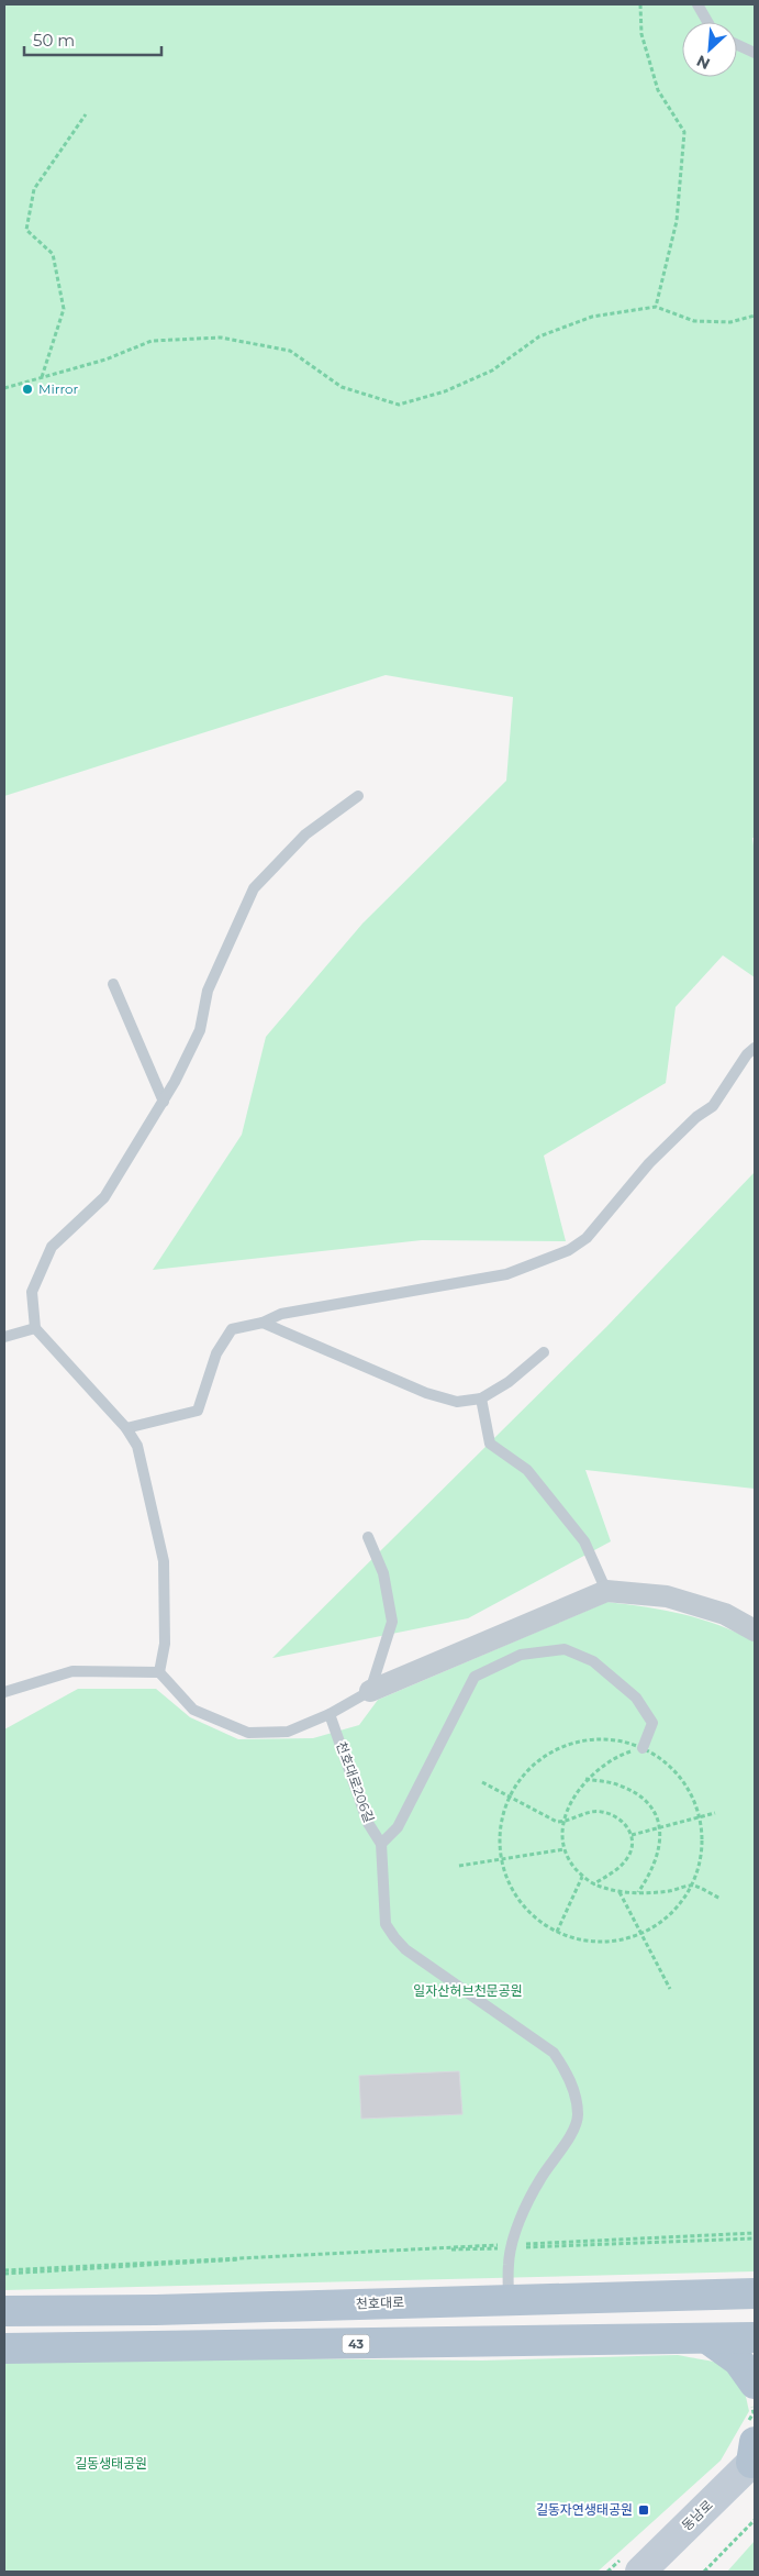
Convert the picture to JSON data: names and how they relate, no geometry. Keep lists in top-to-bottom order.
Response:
{
  "streets": {
    "main road": ["천호대로", "43", "동남로"],
    "lane": ["천호대로206길"]
  },
  "crossings": [
    ["천호대로206길", "천호대로"]
  ],
  "parks": ["일자산허브천문공원", "길동생태공원"],
  "places": {
    "other": ["Mirror"],
    "transit": ["길동자연생태공원"]
  },
  "scale_bar": "50 m",
  "north": "bottom left"
}
